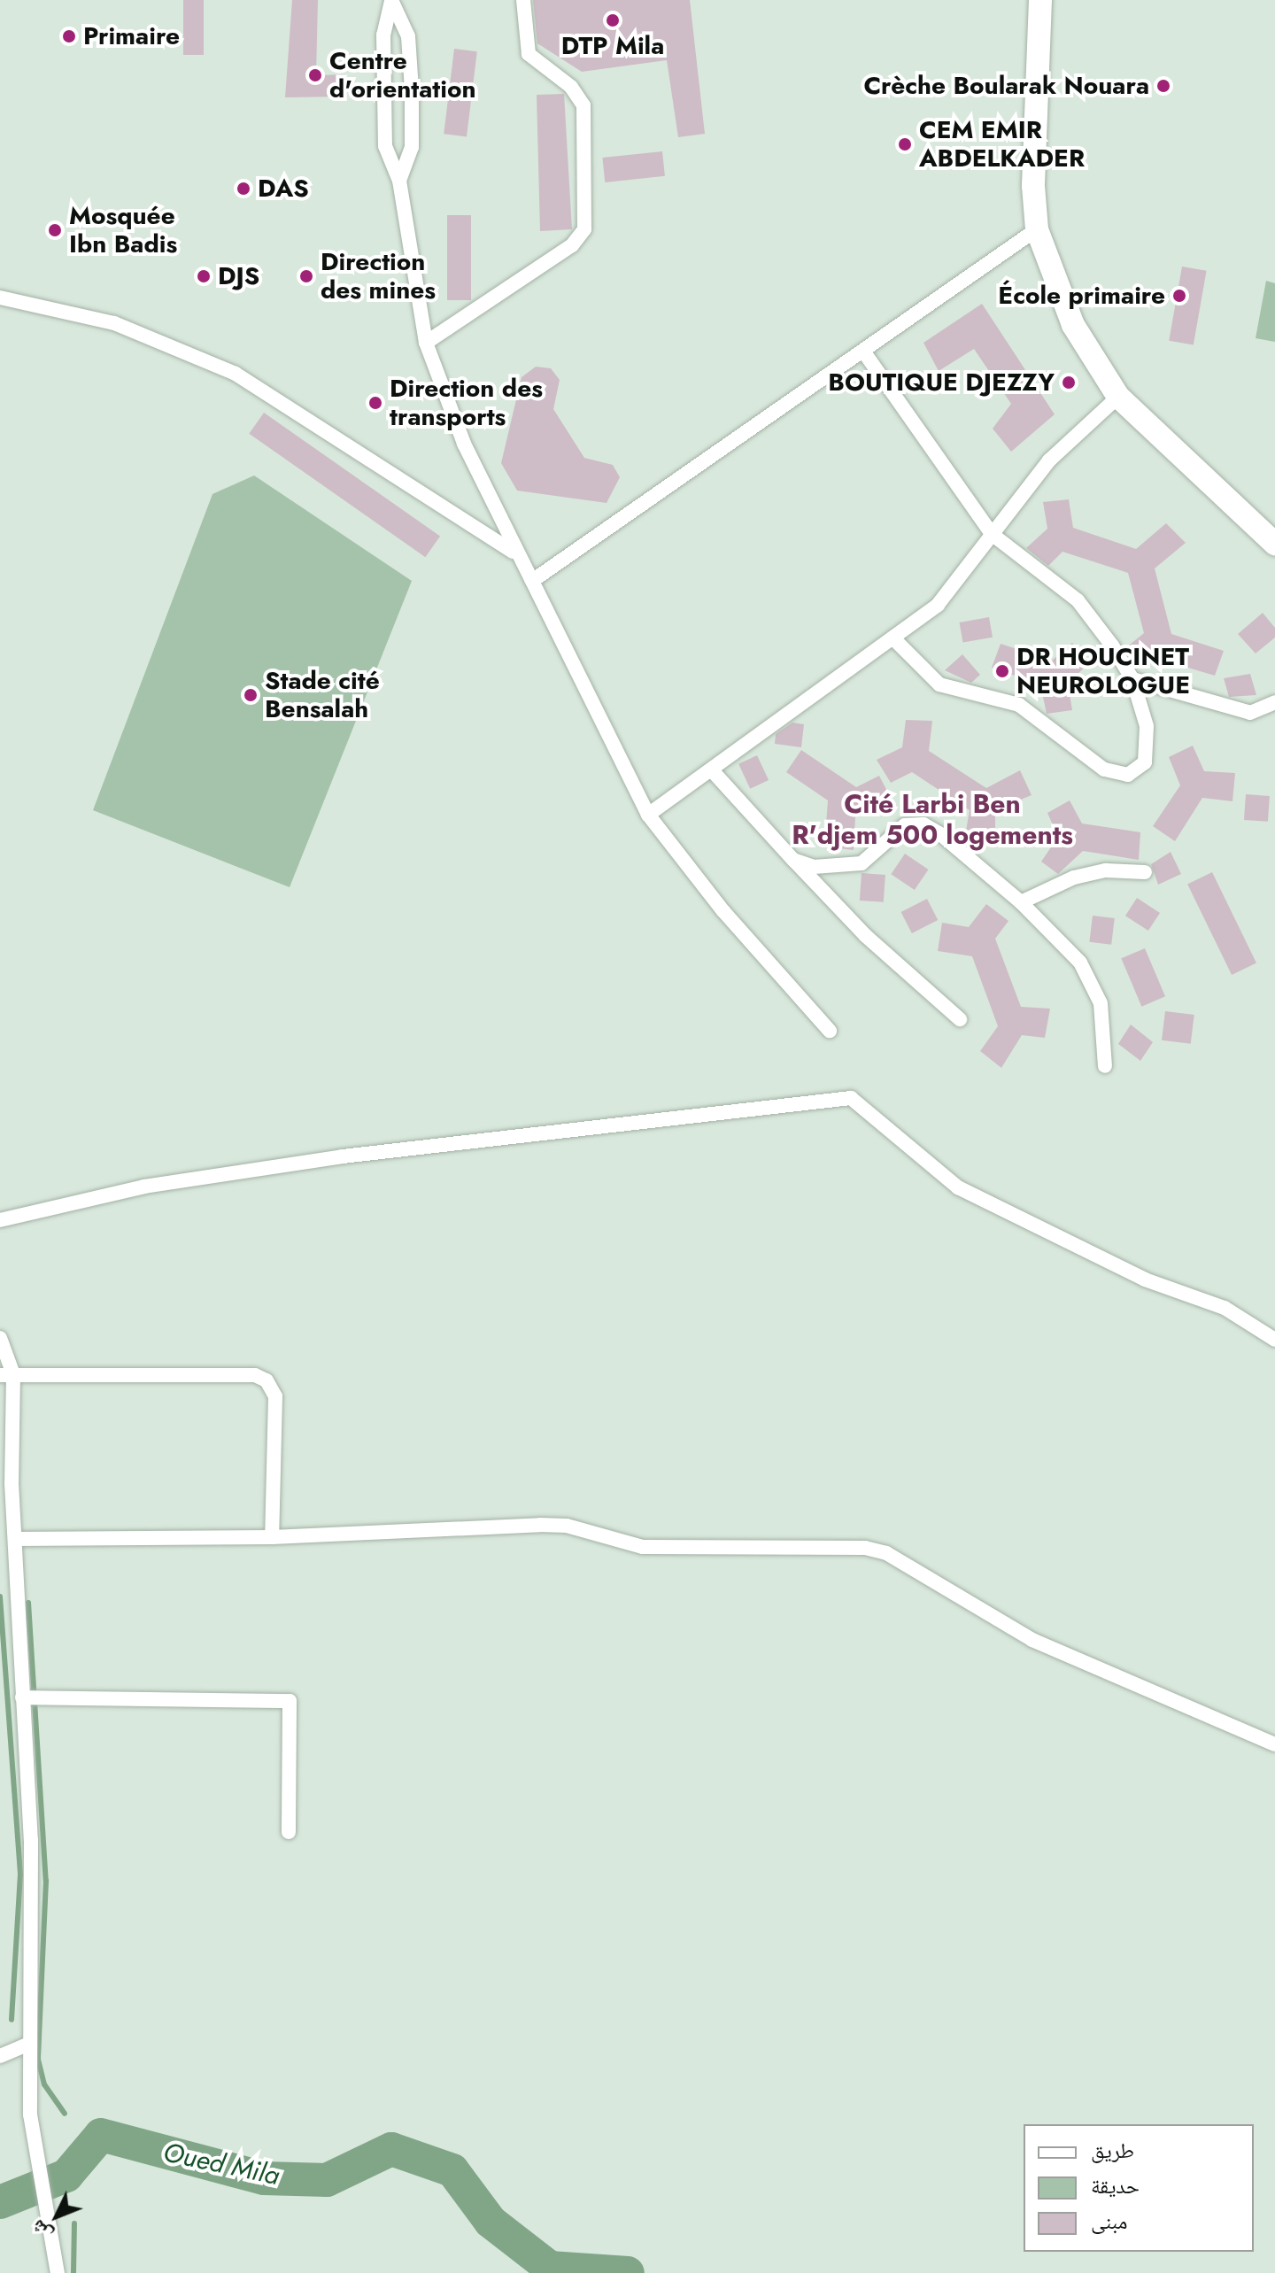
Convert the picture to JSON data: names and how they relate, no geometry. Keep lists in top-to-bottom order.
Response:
{
  "districts": ["Cité Larbi Ben R'djem 500 logements"],
  "water": ["Oued Mila"],
  "places": [
    "DTP Mila",
    "Primaire",
    "Centre d'orientation",
    "Crèche Boularak Nouara",
    "CEM EMIR ABDELKADER",
    "DAS",
    "Mosquée Ibn Badis",
    "DJS",
    "Direction des mines",
    "École primaire",
    "BOUTIQUE DJEZZY",
    "Direction des transports",
    "DR HOUCINET NEUROLOGUE",
    "Stade cité Bensalah"
  ],
  "legend": ["طريق", "حديقة", "مبنى"],
  "north": "bottom left"
}
